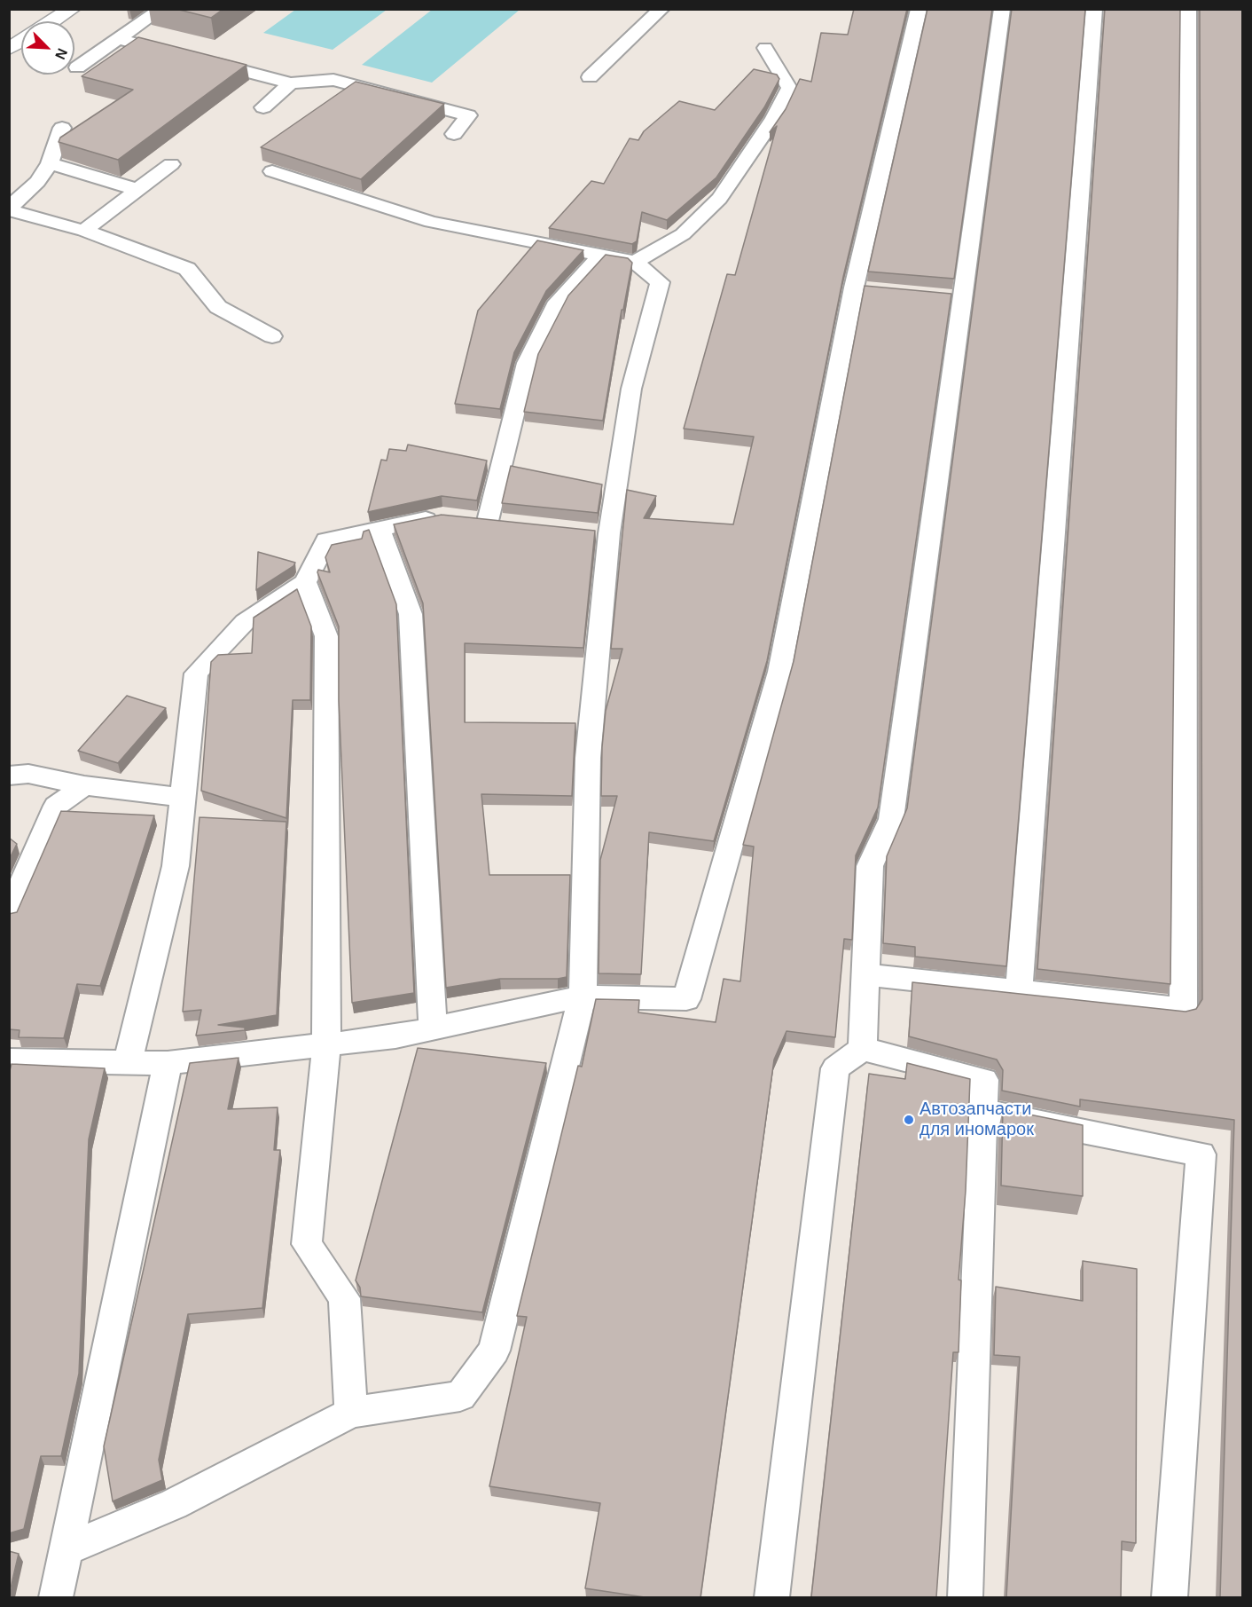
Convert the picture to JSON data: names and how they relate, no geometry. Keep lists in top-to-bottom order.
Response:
{
  "places": ["Автозапчасти для иномарок"],
  "north": "bottom right"
}
